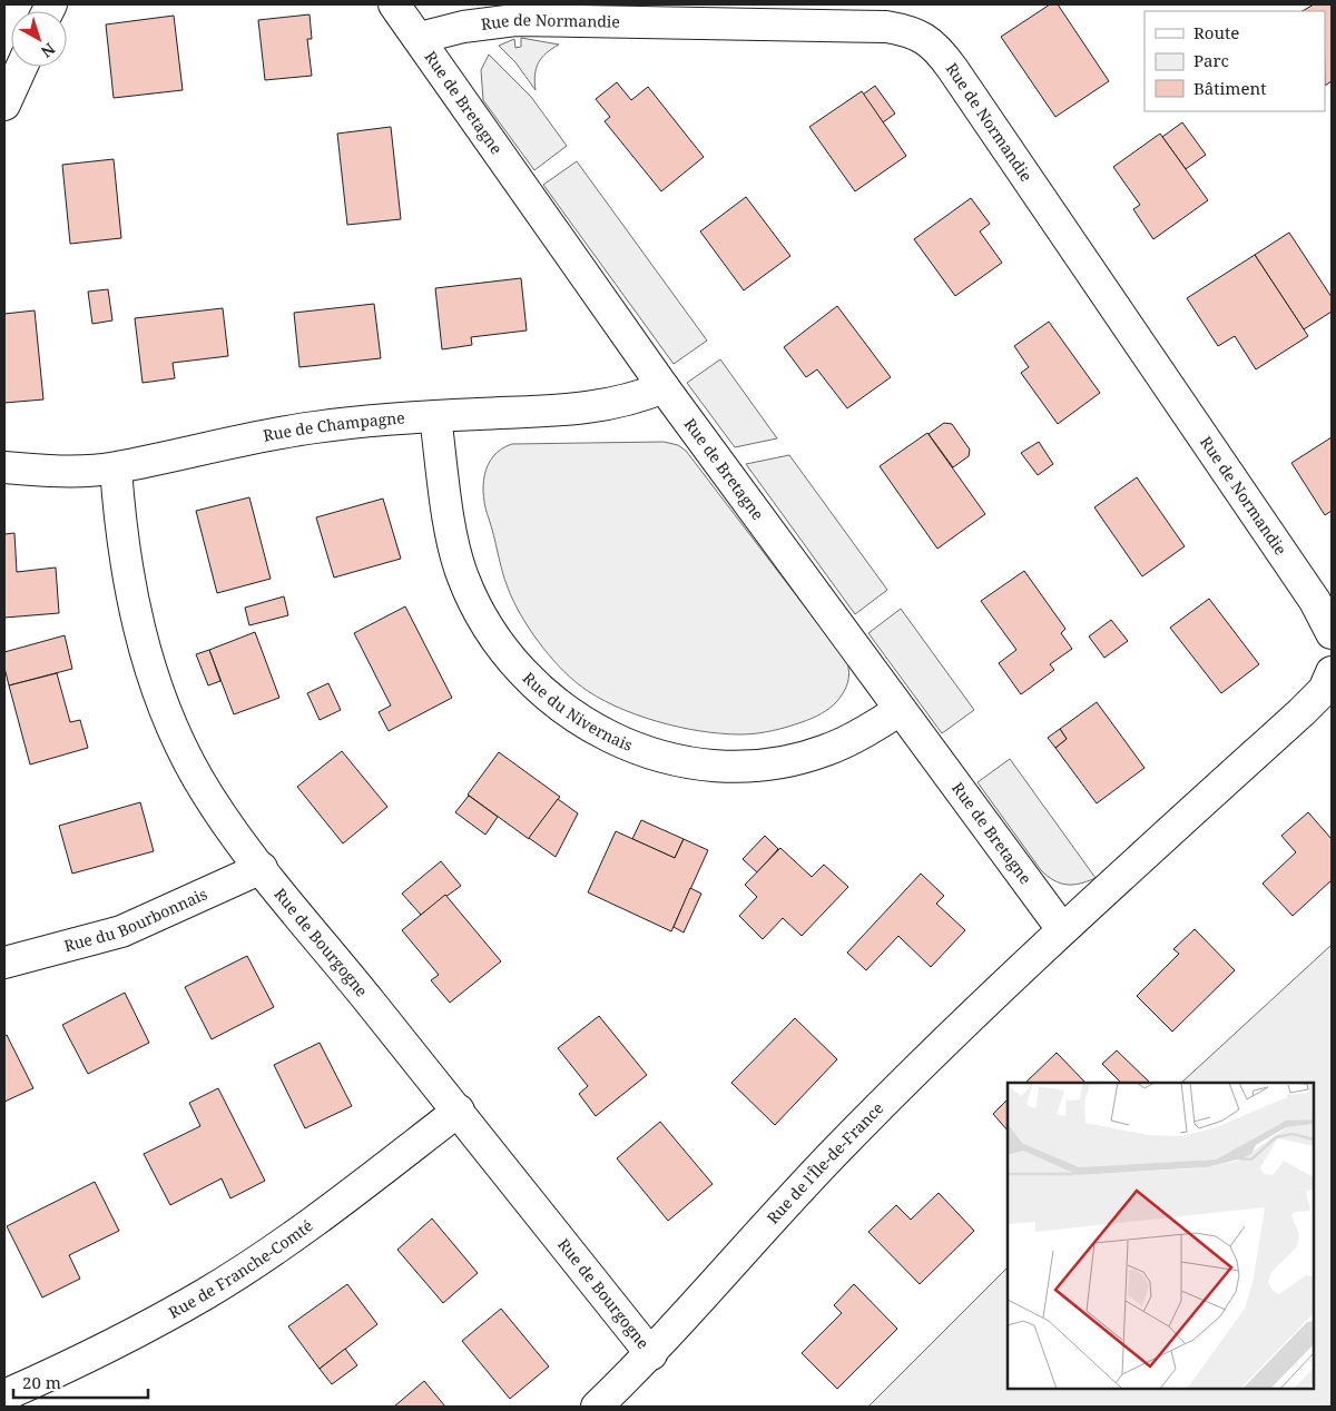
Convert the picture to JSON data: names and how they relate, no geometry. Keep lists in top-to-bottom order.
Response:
{
  "streets": {
    "street": [
      "Rue de Normandie",
      "Rue de Bretagne",
      "Rue de Champagne",
      "Rue du Nivernais",
      "Rue du Bourbonnais",
      "Rue de Bourgogne",
      "Rue de l'Île-de-France",
      "Rue de Franche-Comté"
    ]
  },
  "crossings": [
    ["Rue de Normandie", "Rue de Bretagne"],
    ["Rue de Bretagne", "Rue de Champagne"],
    ["Rue de Bretagne", "Rue du Nivernais"],
    ["Rue de Bretagne", "Rue de l'Île-de-France"],
    ["Rue de Champagne", "Rue du Nivernais"],
    ["Rue de Champagne", "Rue de Bourgogne"],
    ["Rue du Bourbonnais", "Rue de Bourgogne"],
    ["Rue de Bourgogne", "Rue de l'Île-de-France"],
    ["Rue de Bourgogne", "Rue de Franche-Comté"]
  ],
  "legend": ["Route", "Parc", "Bâtiment"],
  "scale_bar": "20 m",
  "north": "bottom right"
}
